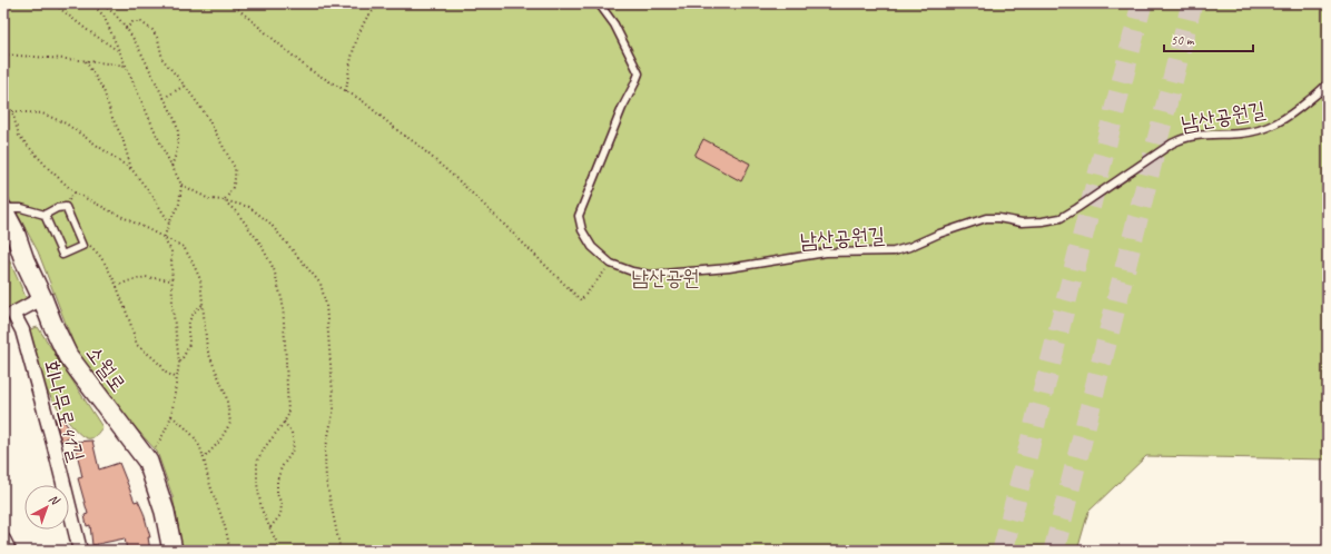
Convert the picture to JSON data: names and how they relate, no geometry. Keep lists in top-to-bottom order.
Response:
{
  "streets": {
    "main road": ["소월로"],
    "street": ["회나무로41길"],
    "lane": ["남산공원길"]
  },
  "crossings": [
    ["소월로", "회나무로41길"]
  ],
  "parks": ["남산공원"],
  "scale_bar": "50 m",
  "north": "top right"
}
